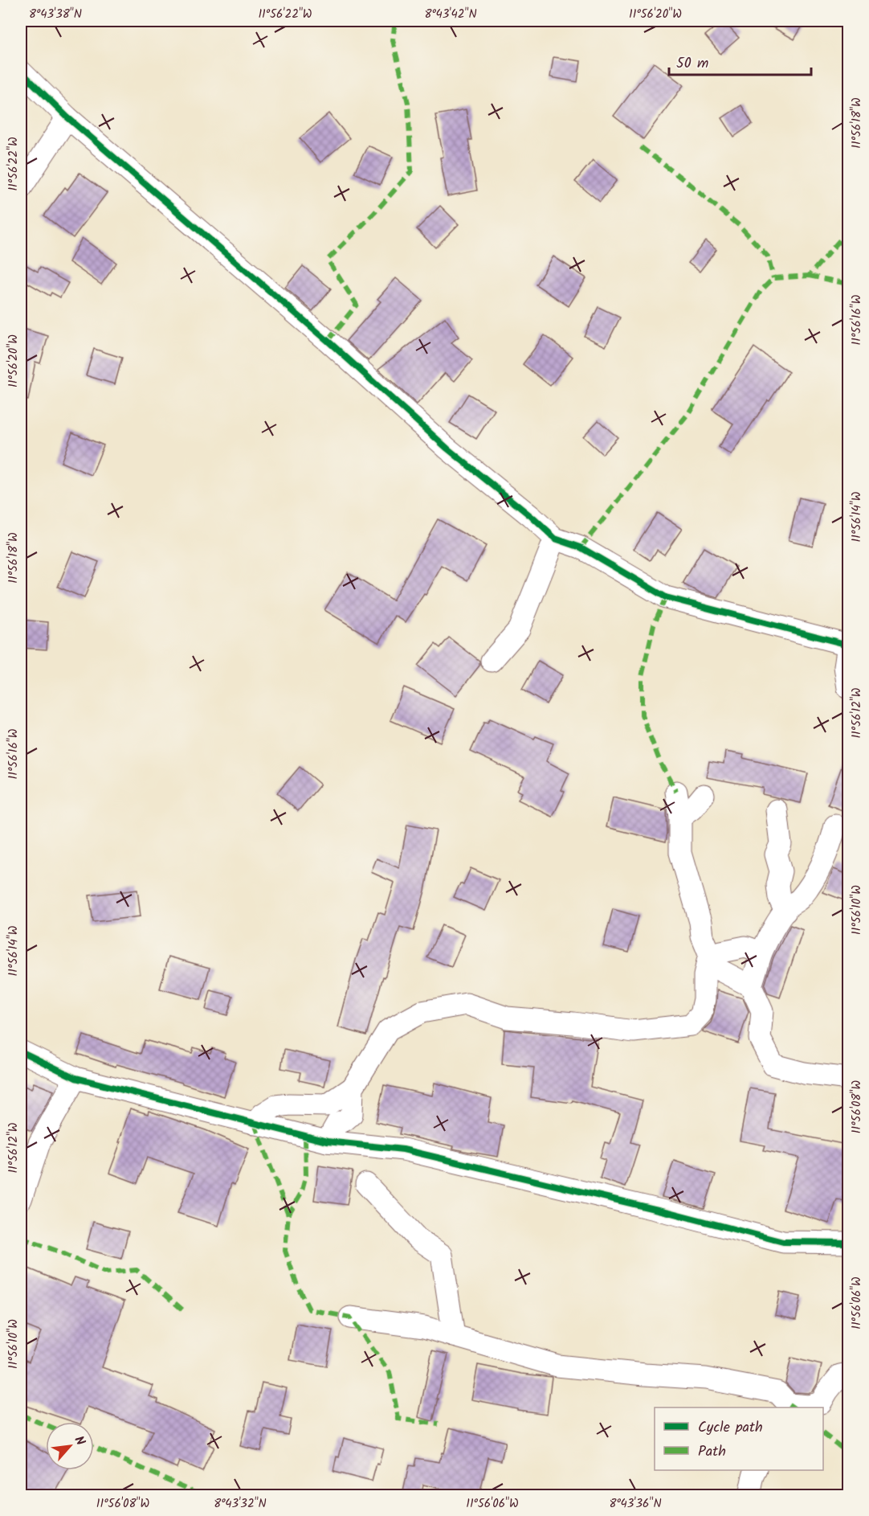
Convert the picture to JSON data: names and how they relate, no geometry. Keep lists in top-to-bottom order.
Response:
{
  "legend": ["Cycle path", "Path"],
  "scale_bar": "50 m",
  "north": "top right",
  "coordinates": [
    "8°43'38\"N",
    "11°56'22\"W",
    "8°43'42\"N",
    "11°56'20\"W",
    "11°56'18\"W",
    "11°56'16\"W",
    "11°56'14\"W",
    "11°56'12\"W",
    "11°56'10\"W",
    "11°56'08\"W",
    "11°56'06\"W",
    "8°43'32\"N",
    "8°43'36\"N"
  ]
}
